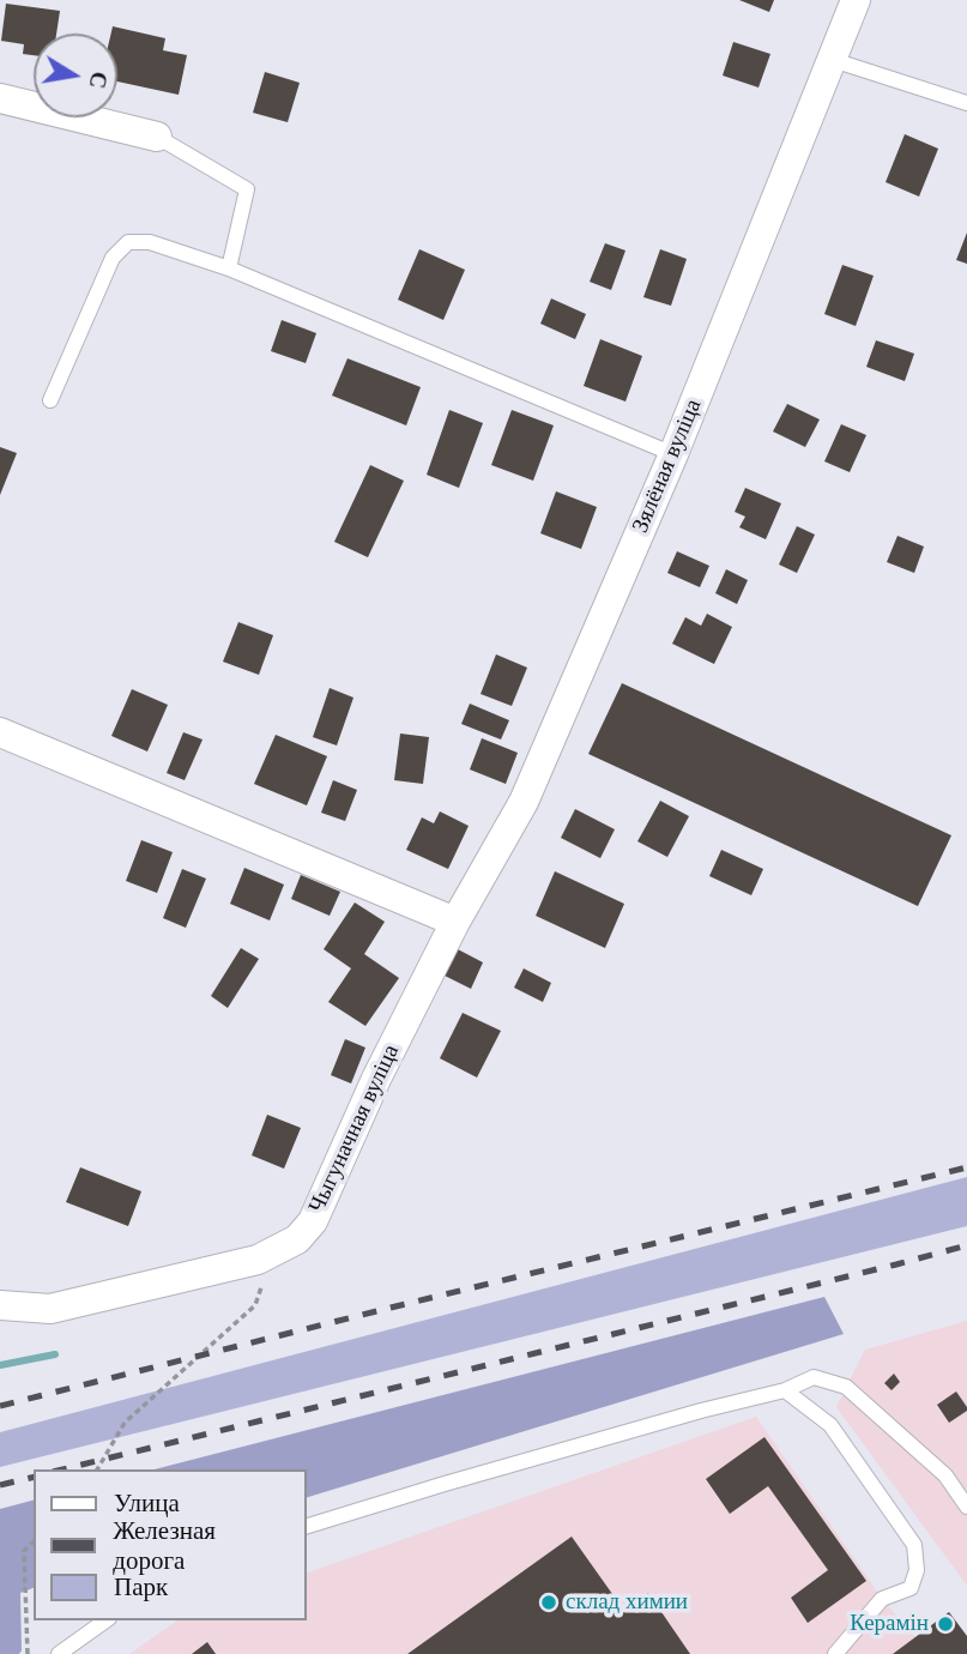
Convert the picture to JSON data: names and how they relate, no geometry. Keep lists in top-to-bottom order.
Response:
{
  "streets": {
    "street": ["Зялёная вуліца", "Чыгуначная вуліца"]
  },
  "crossings": [
    ["Зялёная вуліца", "Чыгуначная вуліца"]
  ],
  "places": ["склад химии", "Керамін"],
  "legend": ["Улица", "Железная дорога", "Парк"],
  "north": "right"
}
